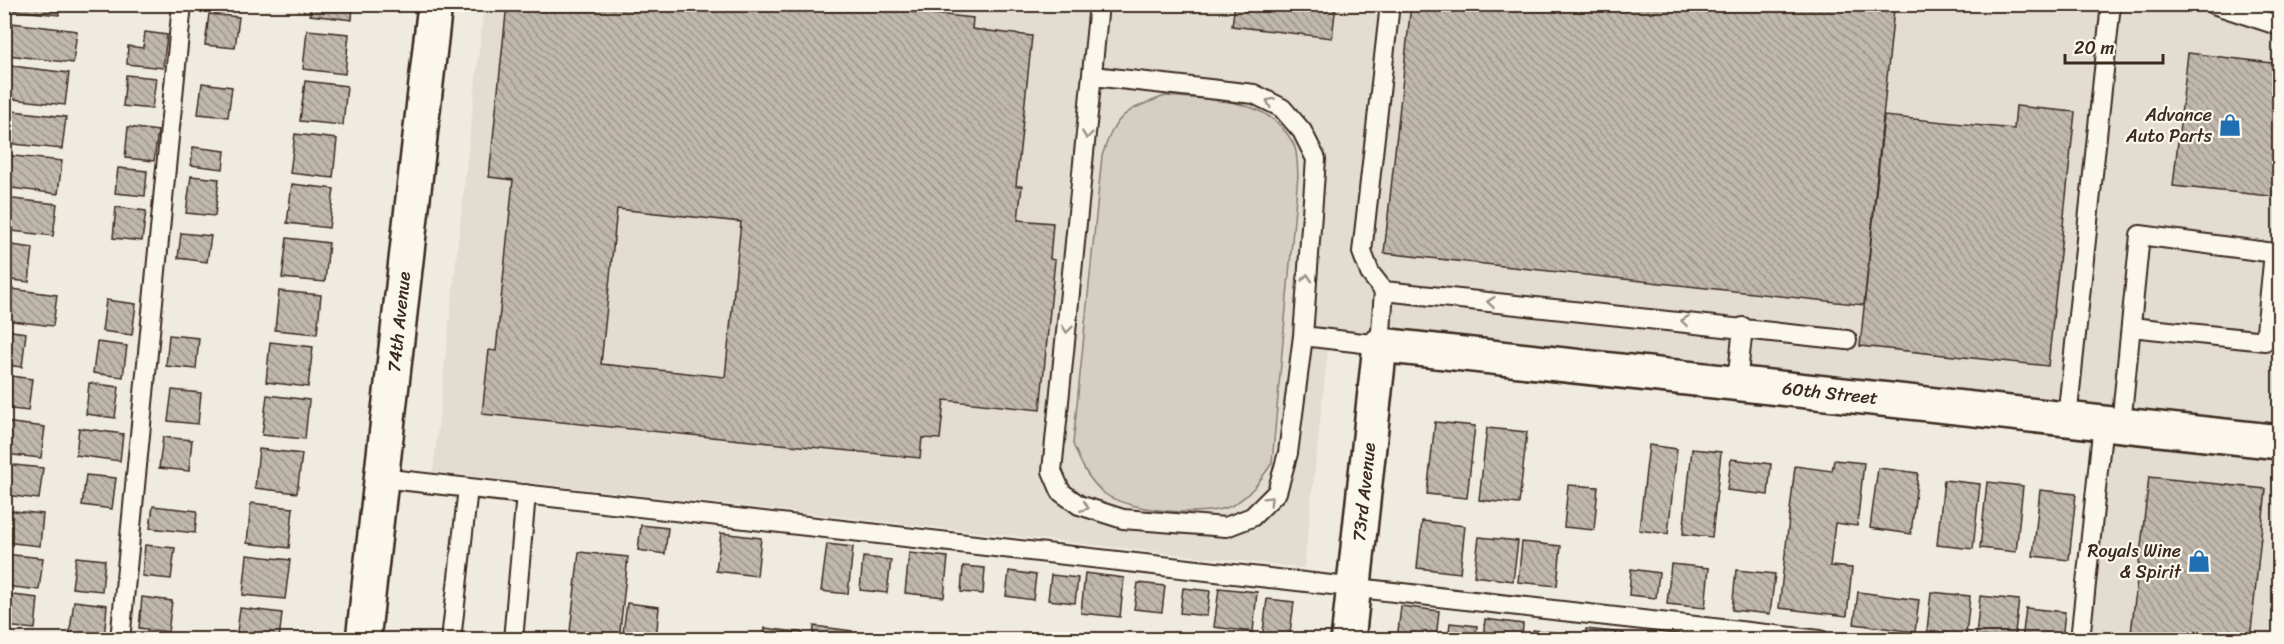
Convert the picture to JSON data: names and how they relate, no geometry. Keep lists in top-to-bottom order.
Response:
{
  "streets": {
    "street": ["74th Avenue", "60th Street", "73rd Avenue"]
  },
  "crossings": [
    ["60th Street", "73rd Avenue"]
  ],
  "places": {
    "shop": ["Advance Auto Parts", "Royals Wine & Spirit"]
  },
  "scale_bar": "20 m"
}
